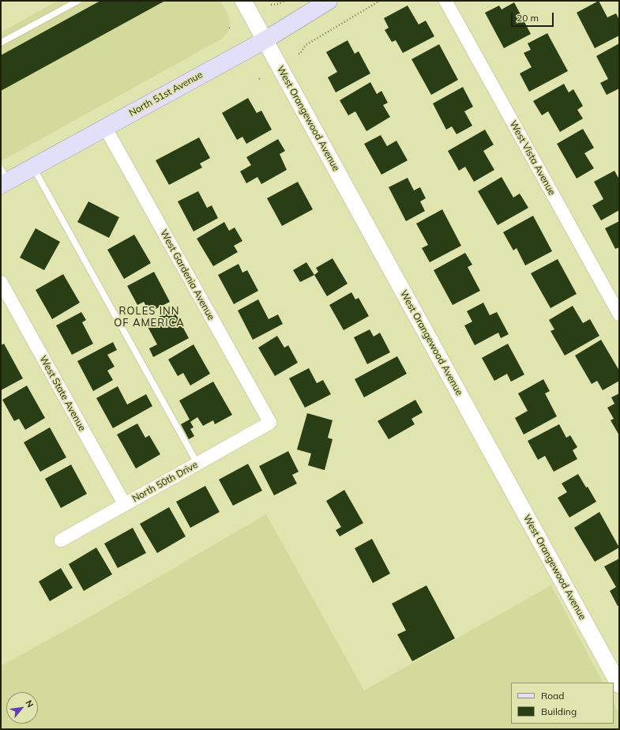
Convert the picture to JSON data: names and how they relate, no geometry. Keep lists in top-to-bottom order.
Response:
{
  "streets": {
    "main road": ["North 51st Avenue"],
    "street": [
      "West Orangewood Avenue",
      "West Vista Avenue",
      "West Gardenia Avenue",
      "West State Avenue",
      "North 50th Drive"
    ]
  },
  "crossings": [
    ["North 51st Avenue", "West Orangewood Avenue"],
    ["North 51st Avenue", "West Gardenia Avenue"],
    ["West Gardenia Avenue", "North 50th Drive"],
    ["West State Avenue", "North 50th Drive"]
  ],
  "districts": ["ROLES INN OF AMERICA"],
  "legend": ["Road", "Building"],
  "scale_bar": "20 m",
  "north": "top right"
}
